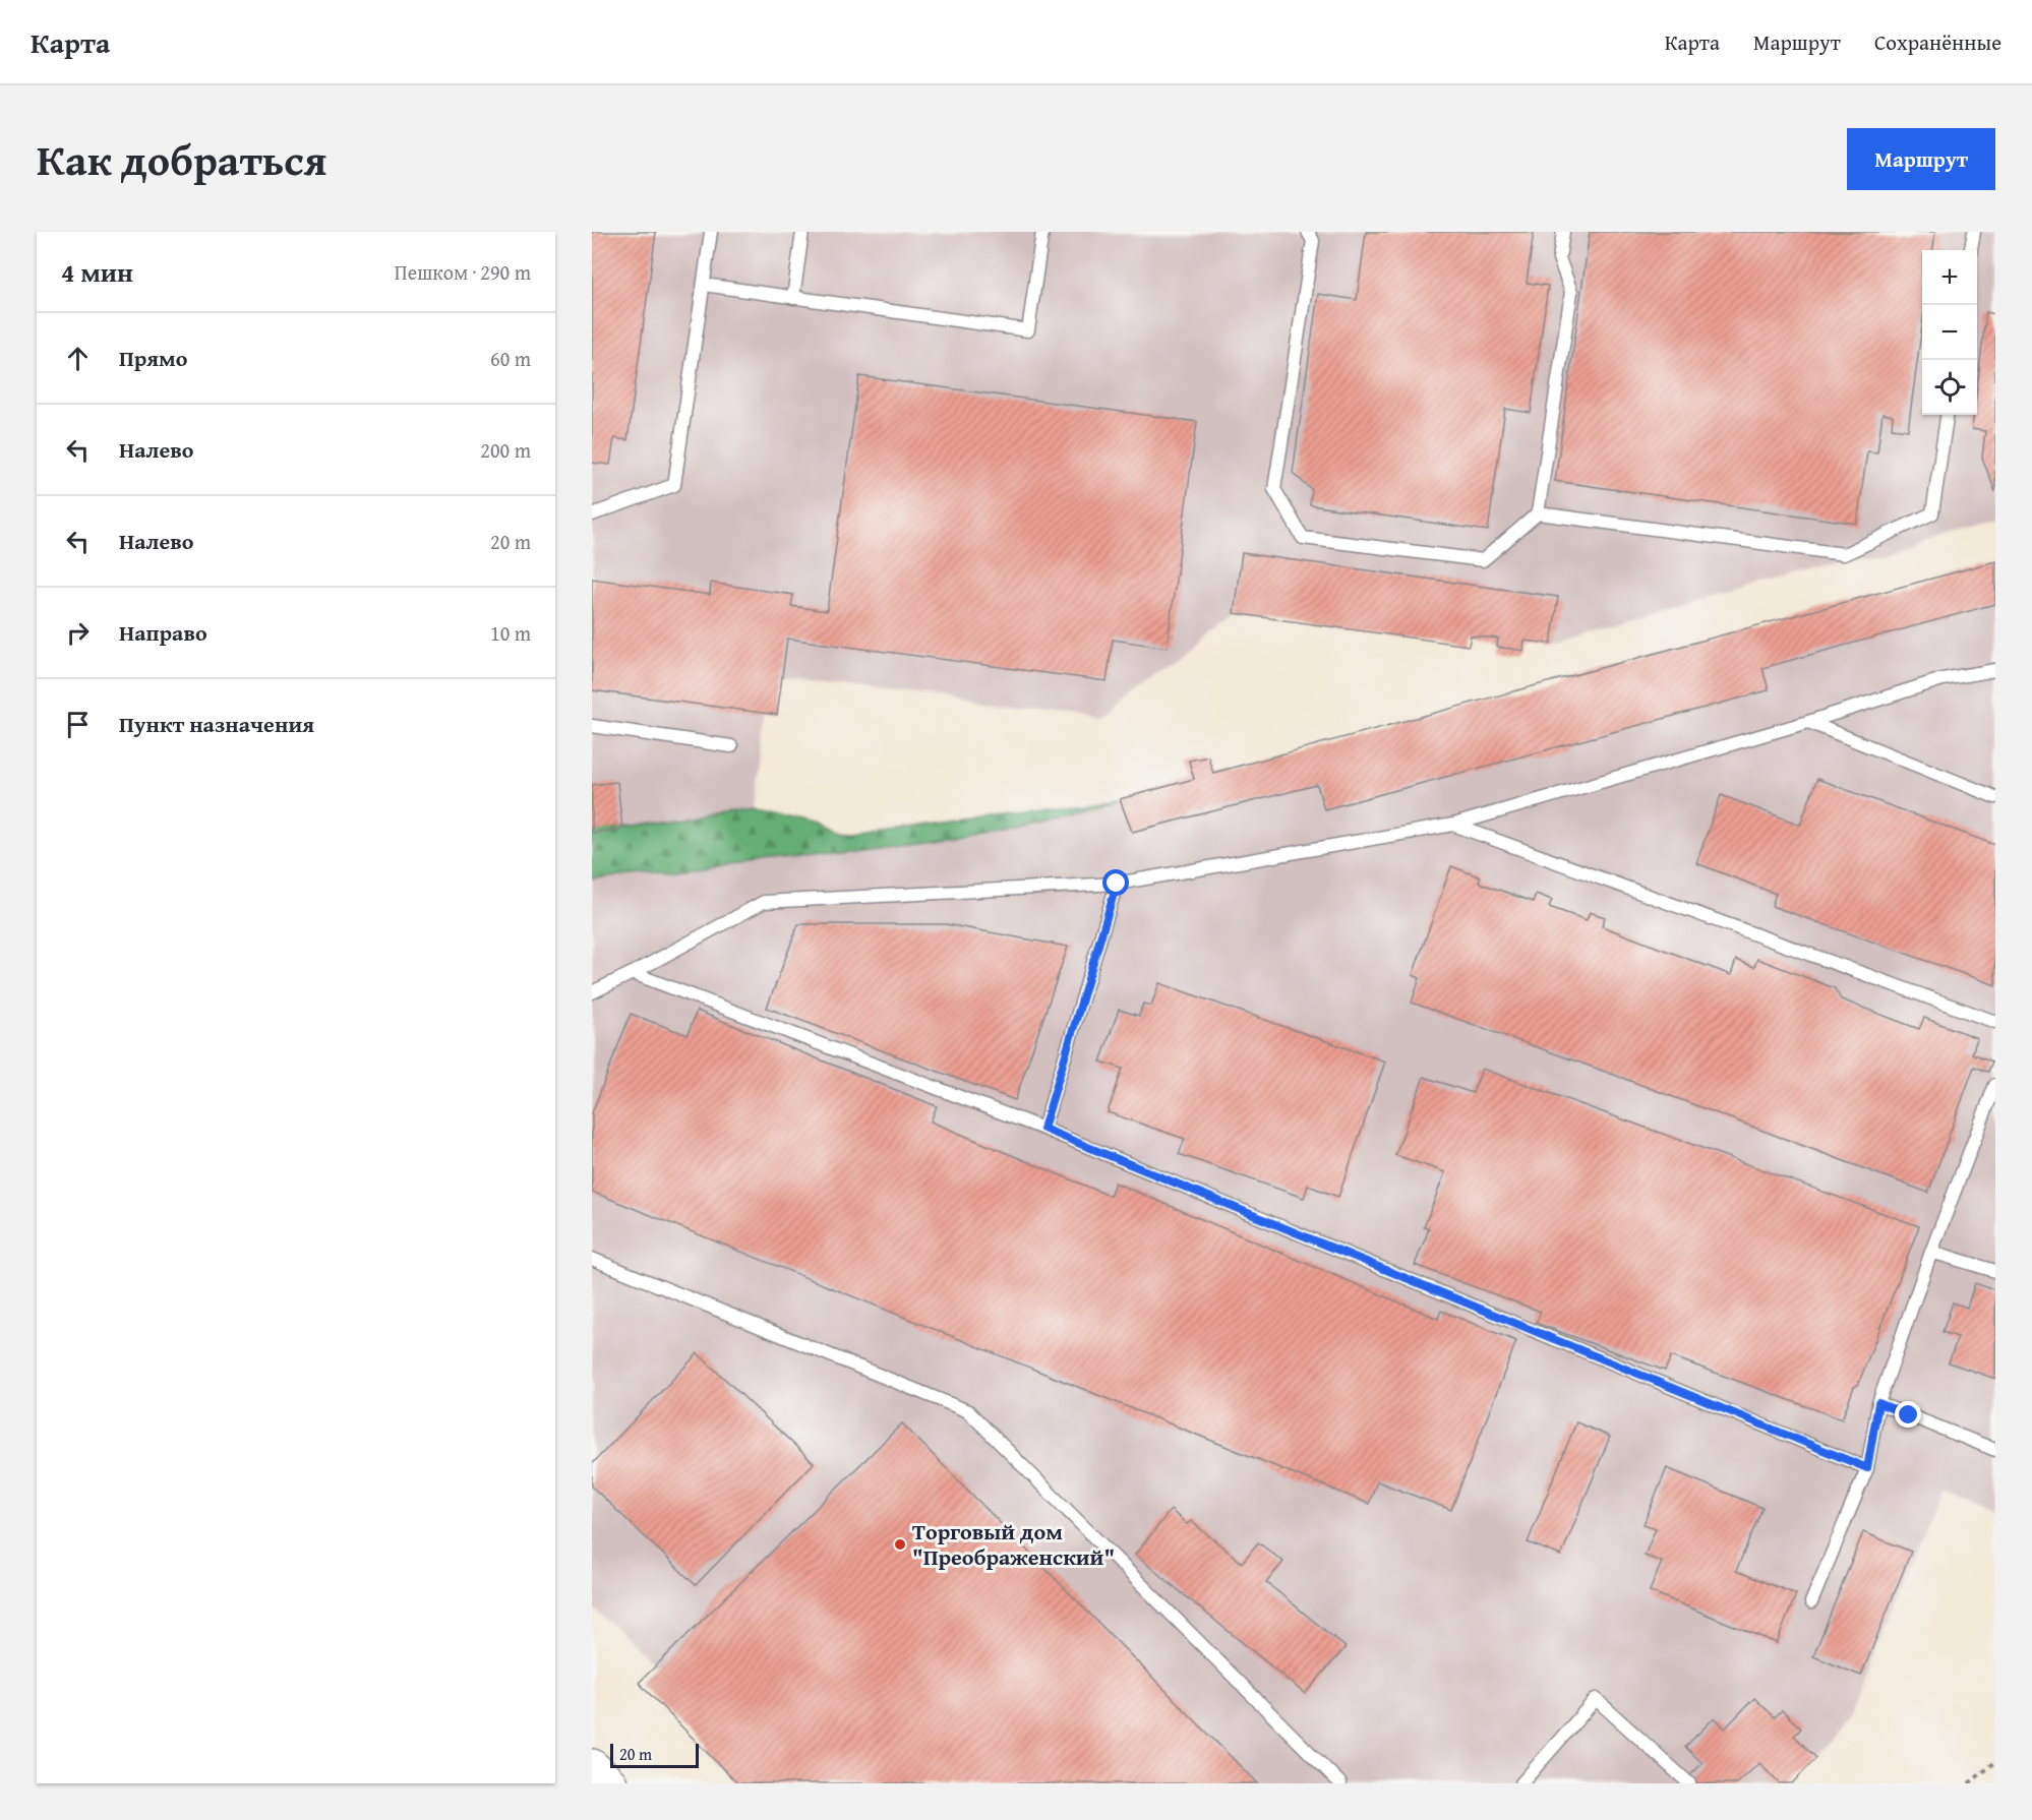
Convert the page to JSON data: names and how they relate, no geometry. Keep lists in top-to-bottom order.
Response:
{
  "places": ["Торговый дом \"Преображенский\""],
  "scale_bar": "20 m",
  "page": {
    "header": "Карта",
    "nav": ["Карта", "Маршрут", "Сохранённые"],
    "title": "Как добраться",
    "buttons": "Маршрут",
    "heading": ["4 мин", "Пешком · 290 m"],
    "map_buttons": ["+", "−"],
    "list": [
      ["Прямо", "60 m"],
      ["Налево", "200 m"],
      ["Налево", "20 m"],
      ["Направо", "10 m"],
      "Пункт назначения"
    ],
    "scale": "20 m"
  }
}
